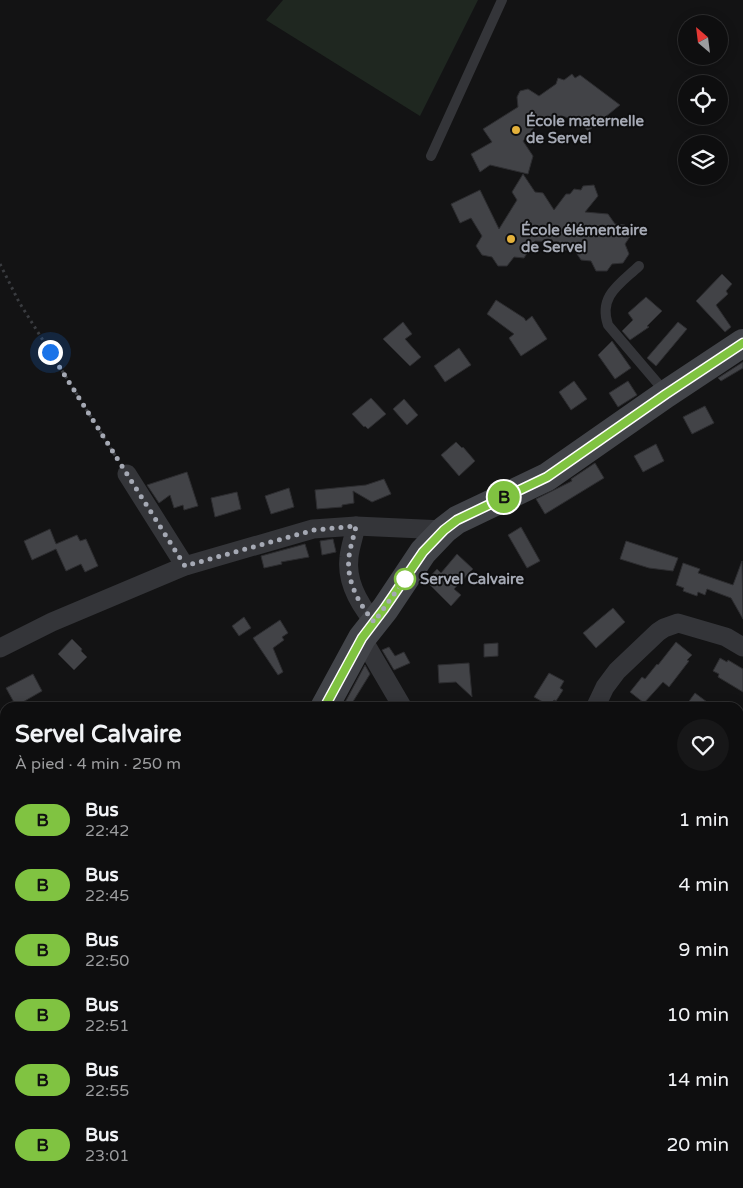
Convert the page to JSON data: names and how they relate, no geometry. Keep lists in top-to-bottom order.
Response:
{
  "places": ["École maternelle de Servel", "École élémentaire de Servel", "Servel Calvaire"],
  "lines": ["bus line B"],
  "north": "top left",
  "page": {
    "on_map": "B",
    "heading": ["Servel Calvaire", "À pied · 4 min · 250 m"],
    "list": [
      {
        "mark": "B",
        "name": "Bus",
        "note": "22:42",
        "value": "1 min"
      },
      {
        "mark": "B",
        "name": "Bus",
        "note": "22:45",
        "value": "4 min"
      },
      {
        "mark": "B",
        "name": "Bus",
        "note": "22:50",
        "value": "9 min"
      },
      {
        "mark": "B",
        "name": "Bus",
        "note": "22:51",
        "value": "10 min"
      },
      {
        "mark": "B",
        "name": "Bus",
        "note": "22:55",
        "value": "14 min"
      },
      {
        "mark": "B",
        "name": "Bus",
        "note": "23:01",
        "value": "20 min"
      }
    ]
  }
}
